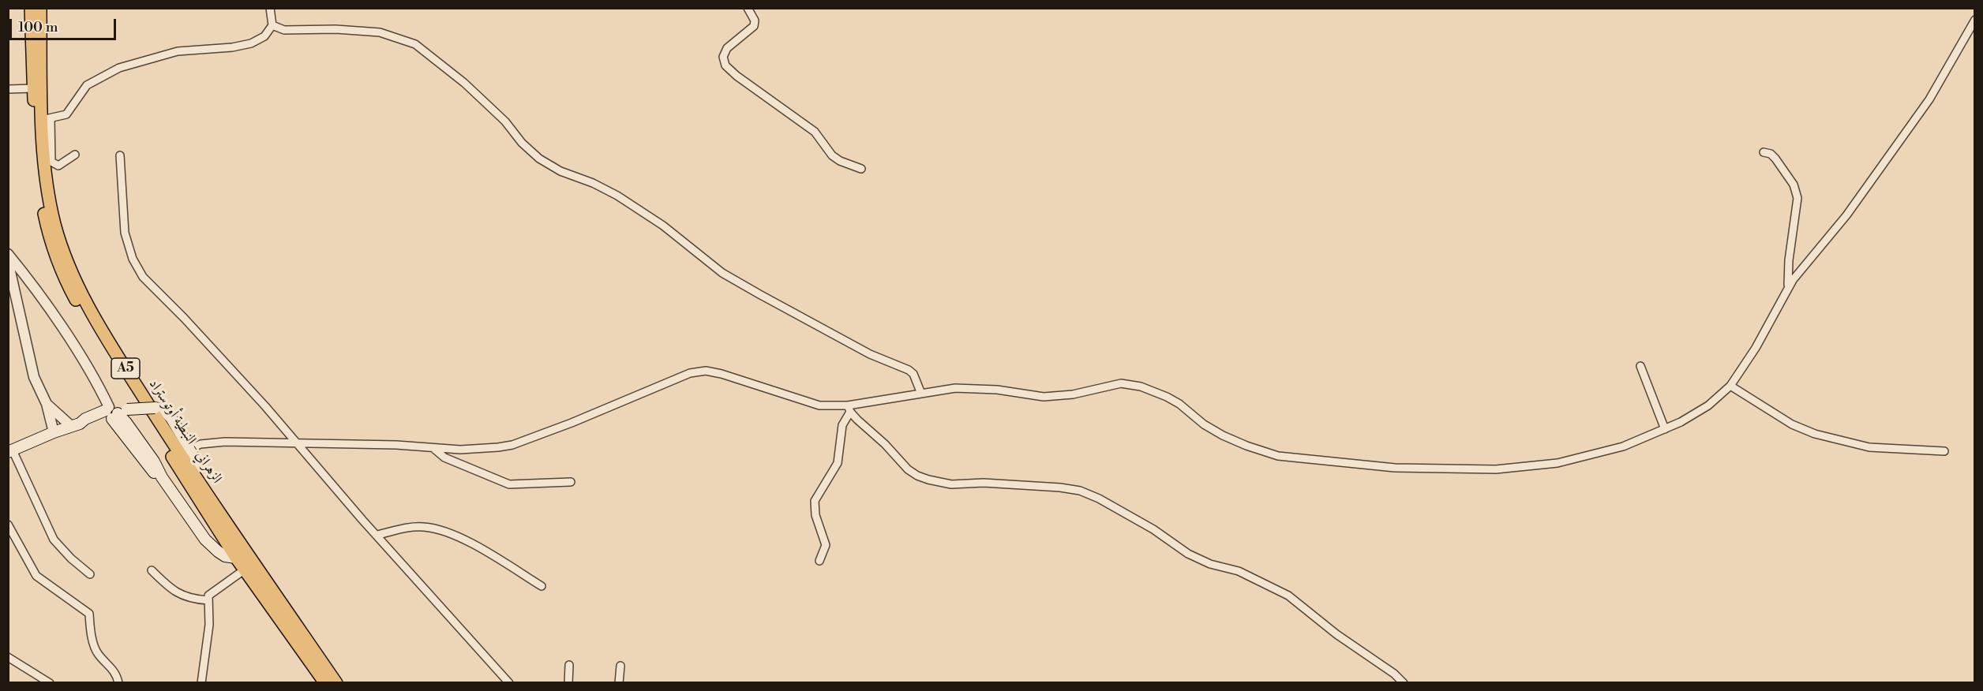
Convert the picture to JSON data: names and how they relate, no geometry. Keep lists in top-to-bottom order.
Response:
{
  "streets": {
    "highway": ["A5", "الزهراني - النبطية أوتوستراد"]
  },
  "scale_bar": "100 m"
}
